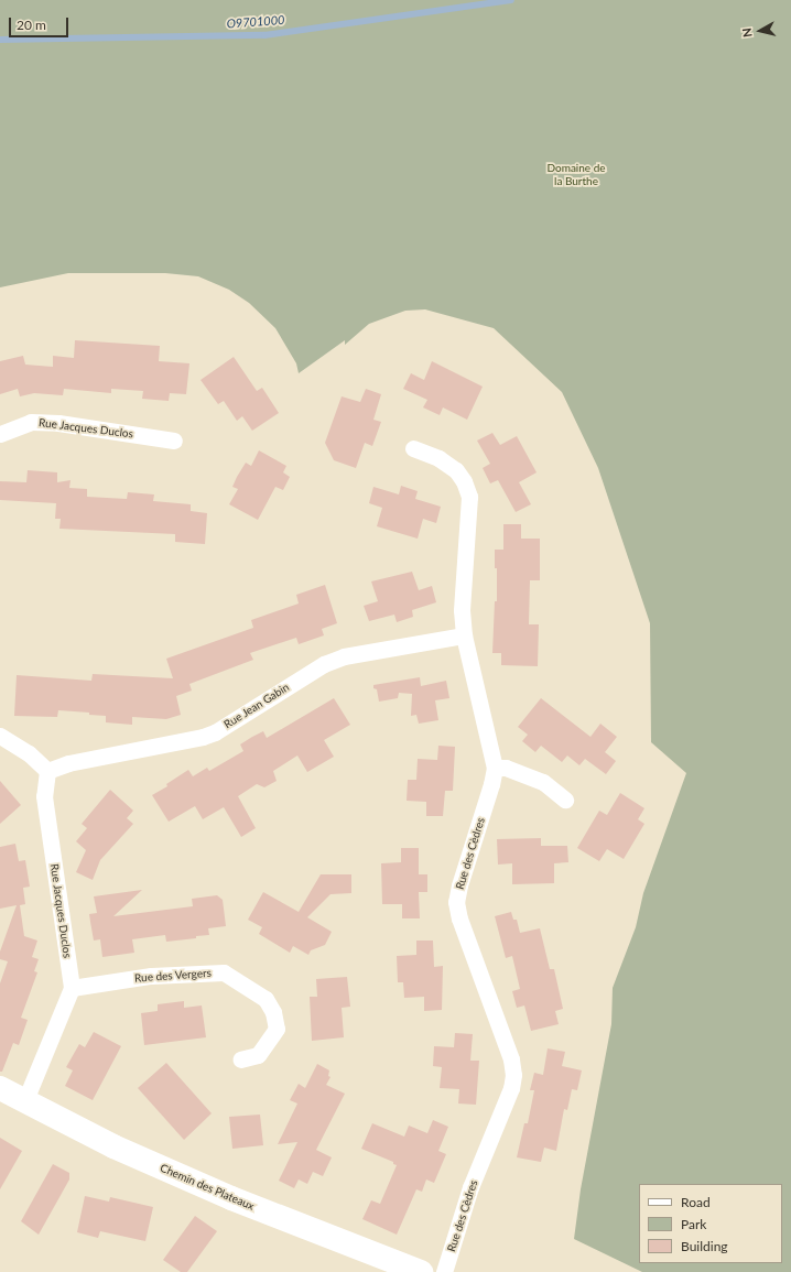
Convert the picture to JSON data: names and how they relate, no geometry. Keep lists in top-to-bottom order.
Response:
{
  "streets": {
    "street": [
      "Rue Jacques Duclos",
      "Rue Jean Gabin",
      "Rue des Cèdres",
      "Rue des Vergers",
      "Chemin des Plateaux"
    ]
  },
  "crossings": [
    ["Rue Jacques Duclos", "Rue Jean Gabin"],
    ["Rue Jacques Duclos", "Rue des Vergers"],
    ["Rue Jean Gabin", "Rue des Cèdres"]
  ],
  "water": ["O9701000"],
  "parks": ["Domaine de la Burthe"],
  "legend": ["Road", "Park", "Building"],
  "scale_bar": "20 m",
  "north": "left"
}
